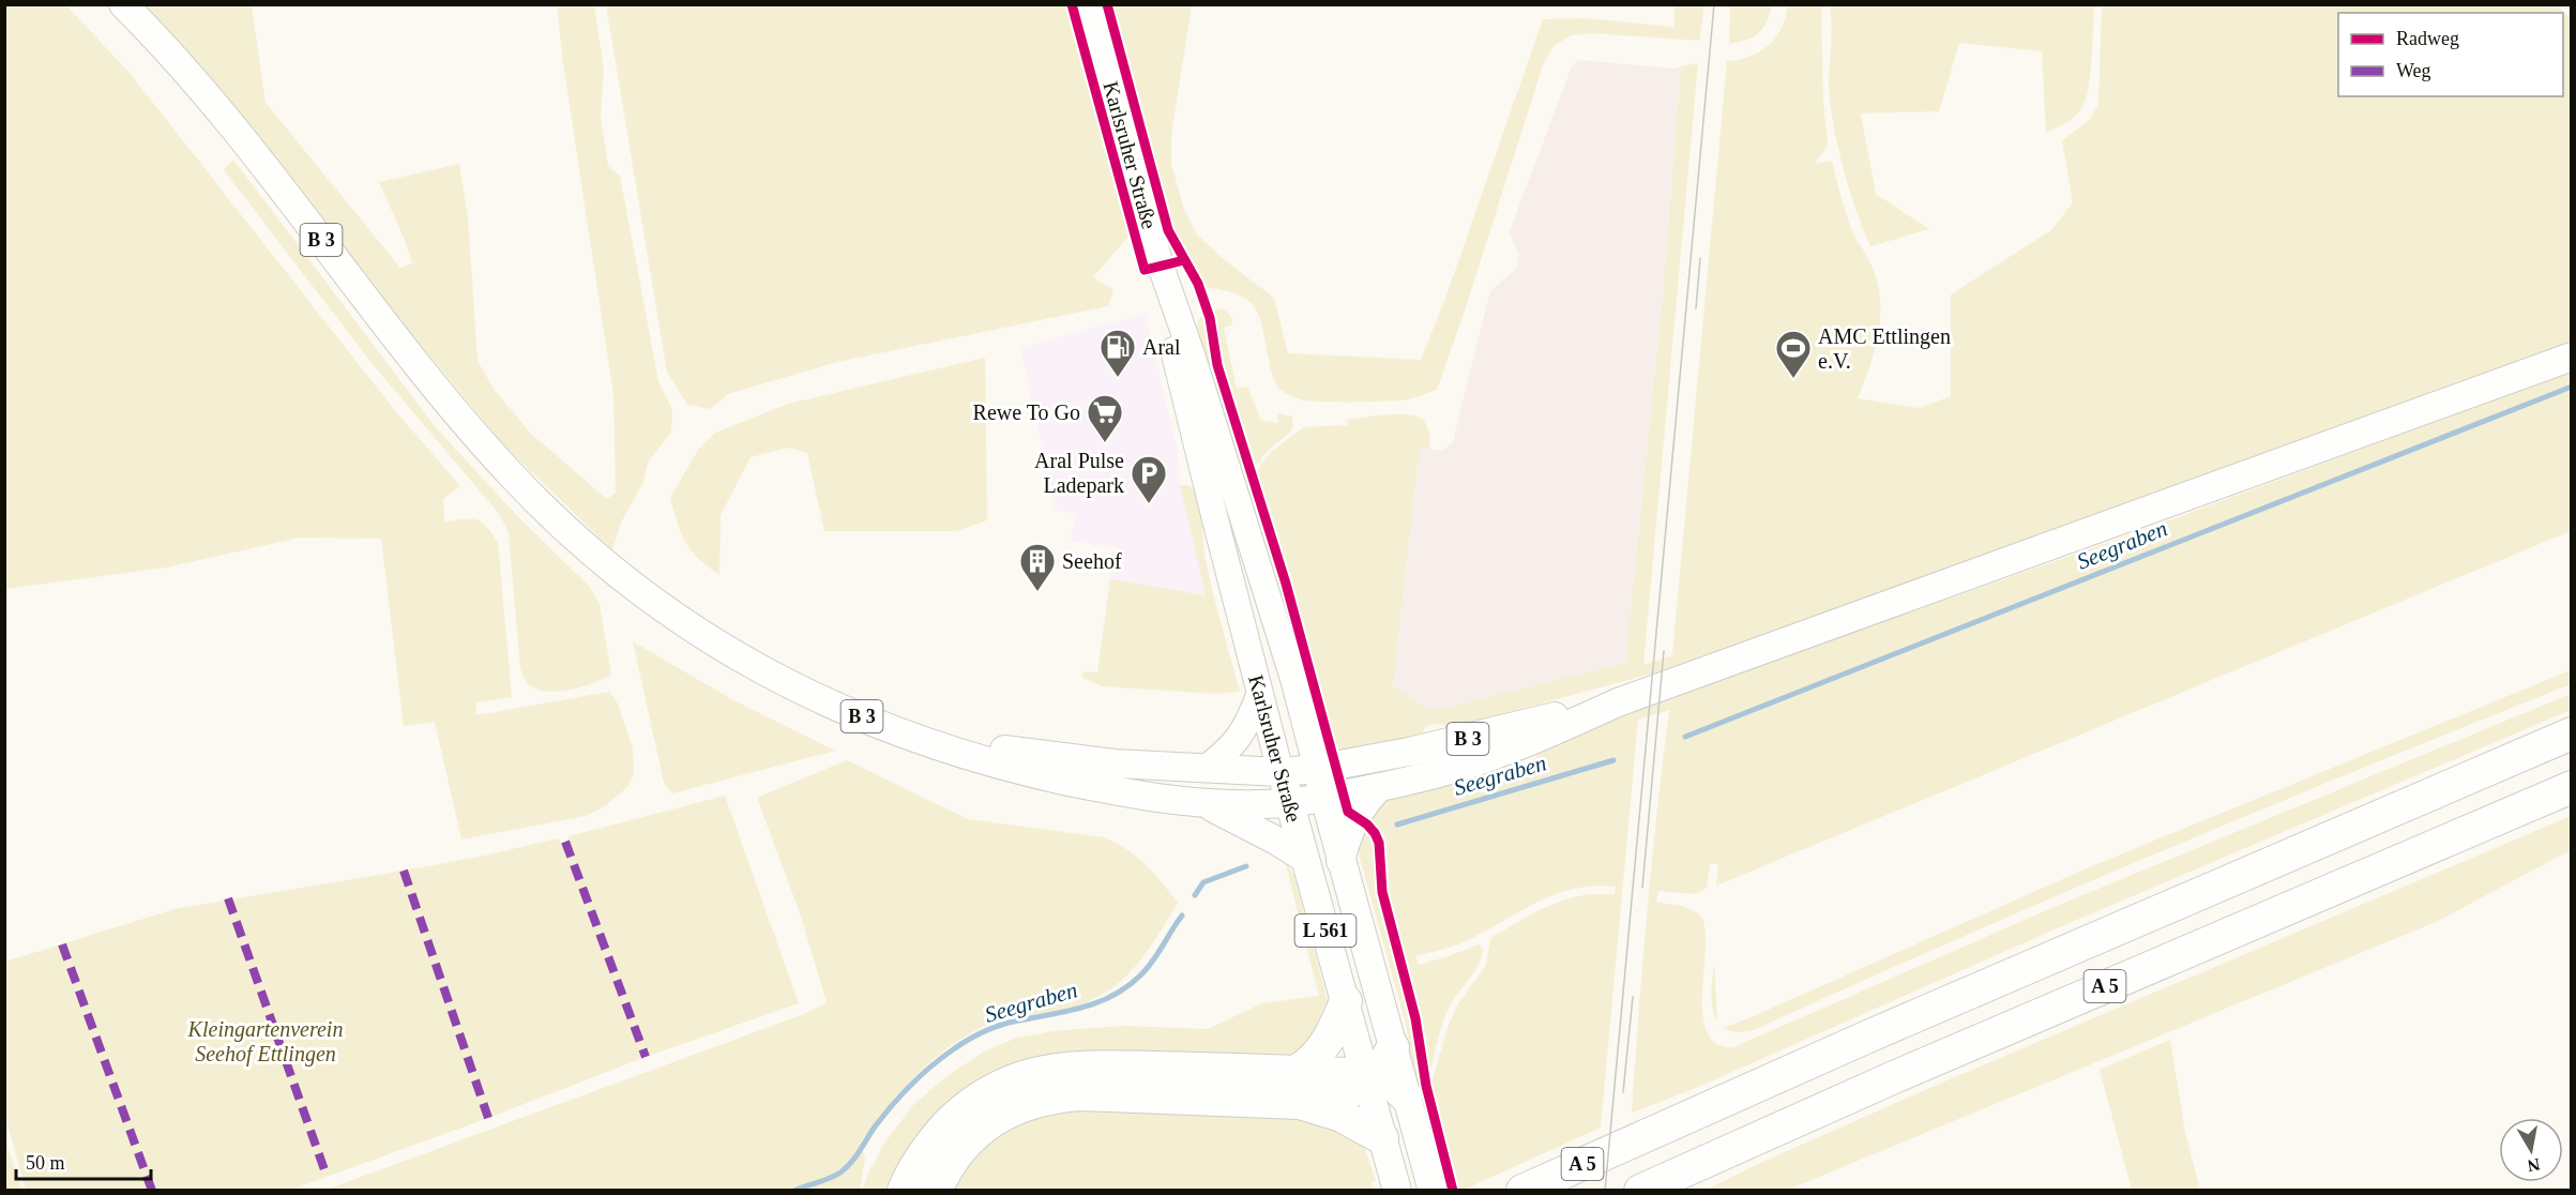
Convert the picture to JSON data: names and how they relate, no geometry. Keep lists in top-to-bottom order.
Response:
{
  "streets": {
    "highway": ["A 5"],
    "main road": ["Karlsruher Straße", "B 3", "L 561"]
  },
  "crossings": [
    ["Karlsruher Straße", "B 3"]
  ],
  "water": ["Seegraben"],
  "parks": ["Kleingartenverein Seehof Ettlingen"],
  "places": {
    "fuel station": ["Aral"],
    "sports": ["AMC Ettlingen e.V."],
    "supermarket": ["Rewe To Go"],
    "parking": ["Aral Pulse Ladepark"],
    "building": ["Seehof"]
  },
  "legend": ["Radweg", "Weg"],
  "scale_bar": "50 m",
  "north": "bottom"
}
